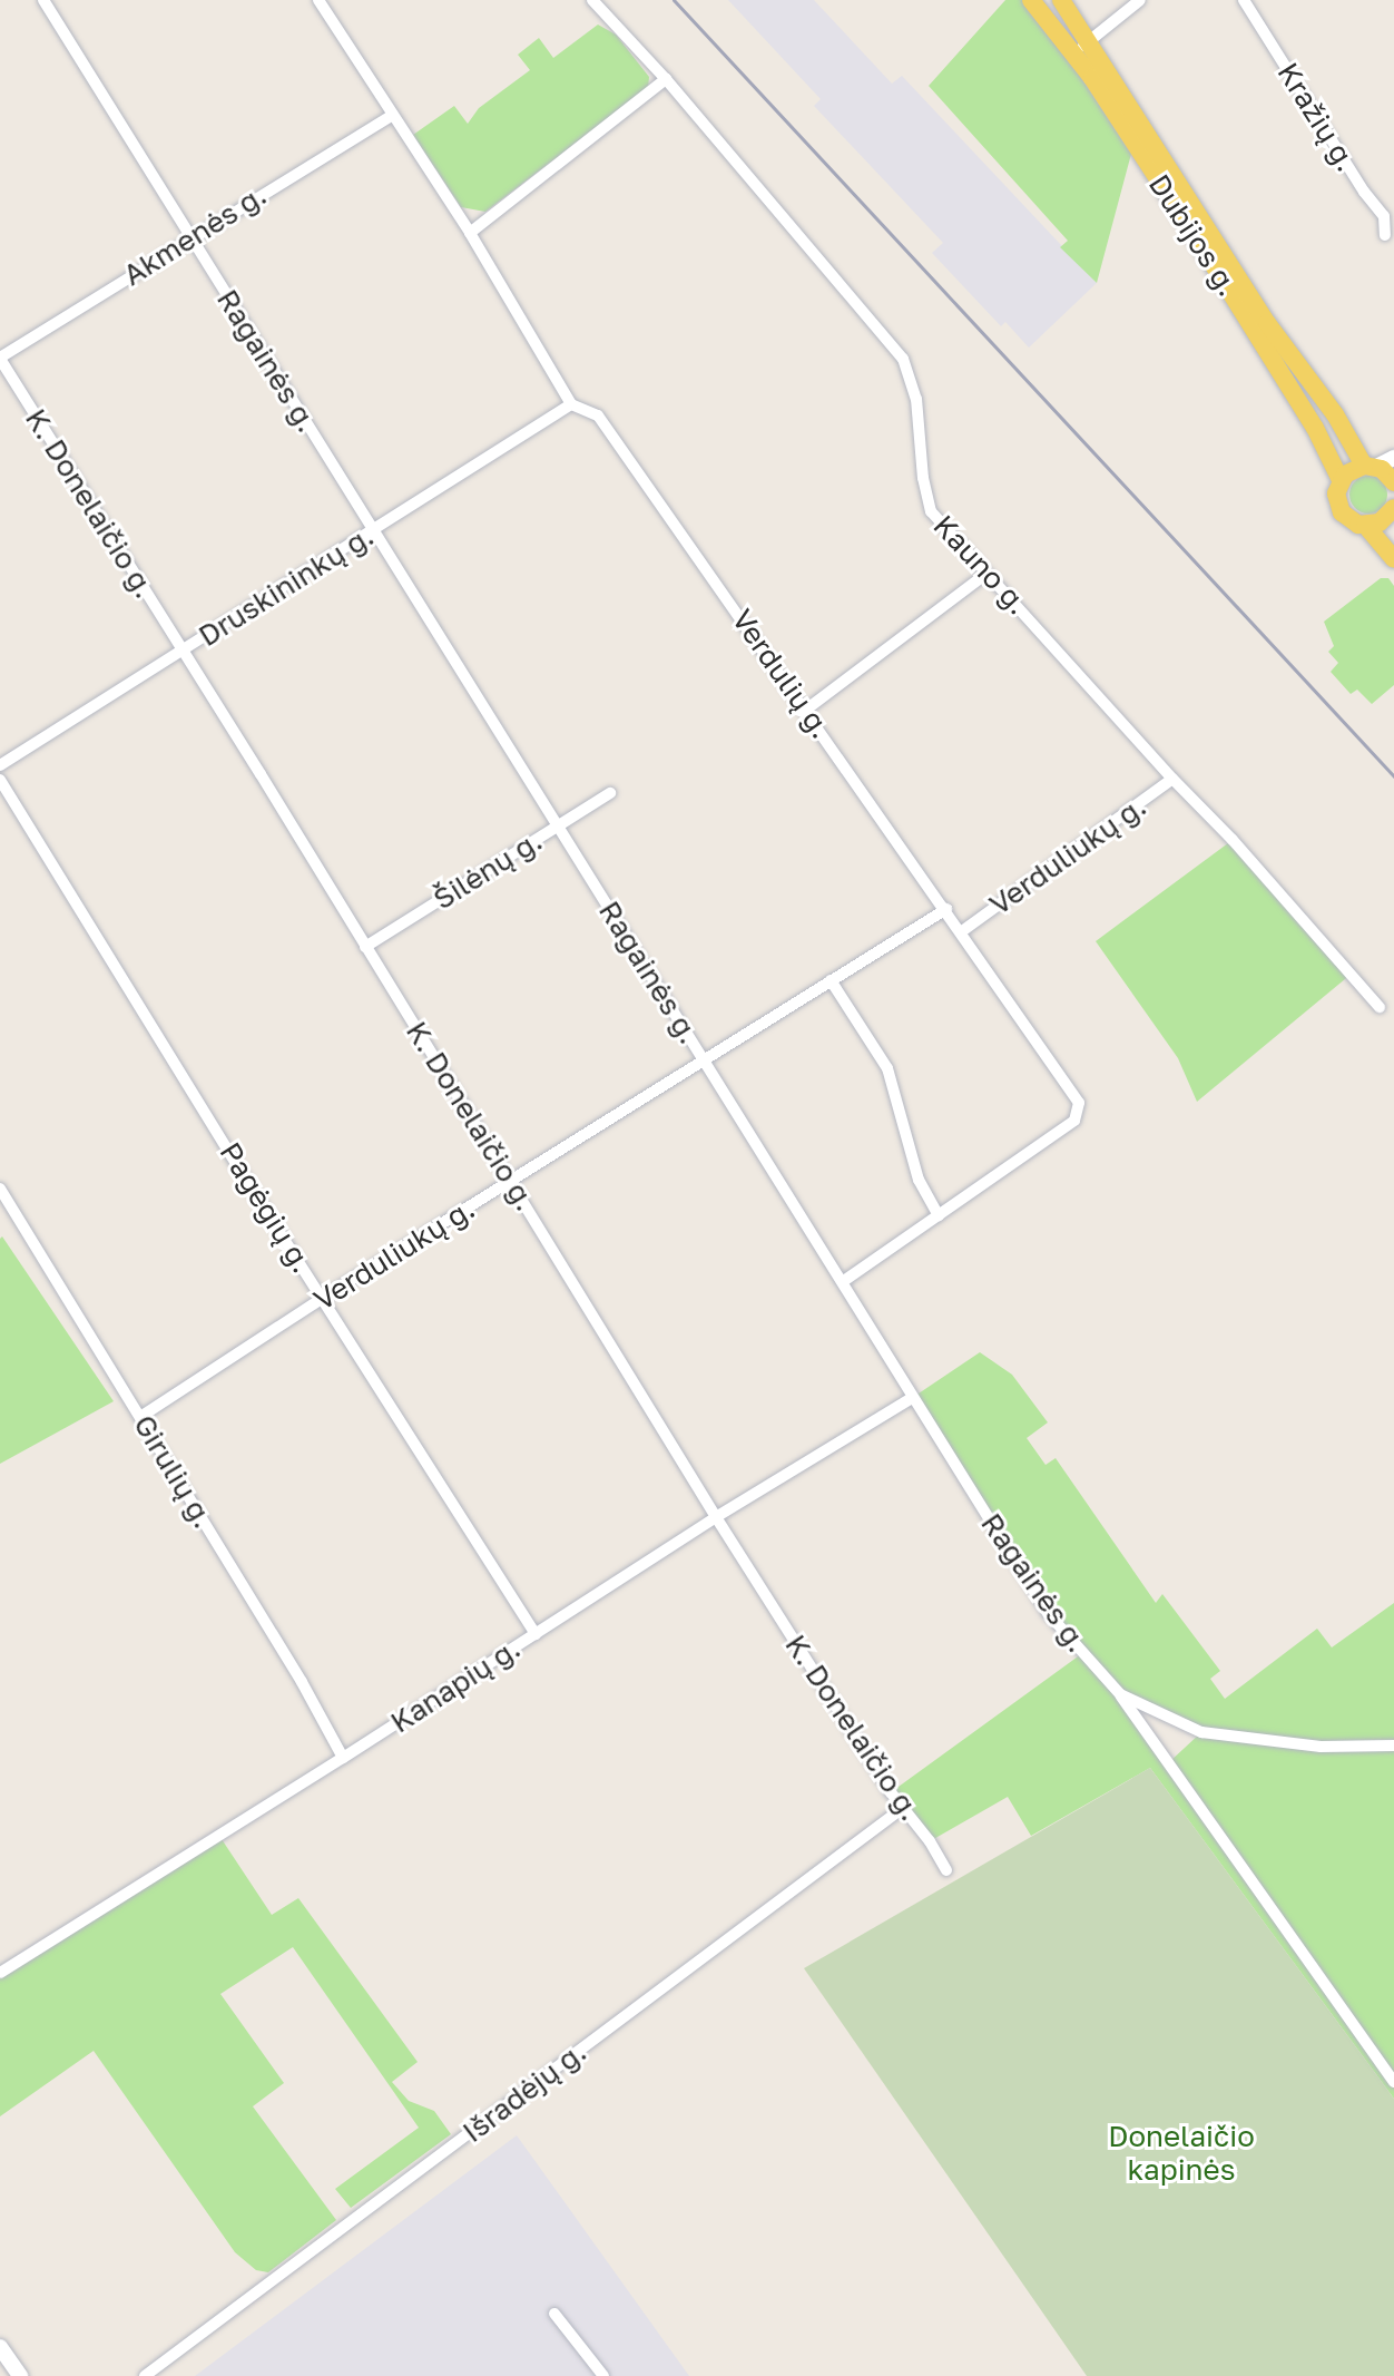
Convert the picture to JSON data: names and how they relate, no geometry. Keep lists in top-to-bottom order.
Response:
{
  "streets": {
    "main road": ["Dubijos g."],
    "street": [
      "Kražių g.",
      "Akmenės g.",
      "Ragainės g.",
      "K. Donelaičio g.",
      "Kauno g.",
      "Druskininkų g.",
      "Verdulių g.",
      "Verduliukų g.",
      "Šilėnų g.",
      "Pagėgių g.",
      "Girulių g.",
      "Kanapių g.",
      "Išradėjų g."
    ]
  },
  "crossings": [
    ["Akmenės g.", "Ragainės g."],
    ["Akmenės g.", "K. Donelaičio g."],
    ["Akmenės g.", "Verdulių g."],
    ["Ragainės g.", "Druskininkų g."],
    ["Ragainės g.", "Verdulių g."],
    ["Ragainės g.", "Verduliukų g."],
    ["Ragainės g.", "Šilėnų g."],
    ["Ragainės g.", "Kanapių g."],
    ["K. Donelaičio g.", "Druskininkų g."],
    ["K. Donelaičio g.", "Verduliukų g."],
    ["K. Donelaičio g.", "Šilėnų g."],
    ["K. Donelaičio g.", "Kanapių g."],
    ["K. Donelaičio g.", "Išradėjų g."],
    ["Kauno g.", "Verduliukų g."],
    ["Druskininkų g.", "Verdulių g."],
    ["Verdulių g.", "Verduliukų g."],
    ["Verduliukų g.", "Pagėgių g."],
    ["Verduliukų g.", "Girulių g."],
    ["Pagėgių g.", "Kanapių g."],
    ["Girulių g.", "Kanapių g."]
  ],
  "parks": ["Donelaičio kapinės"]
}
